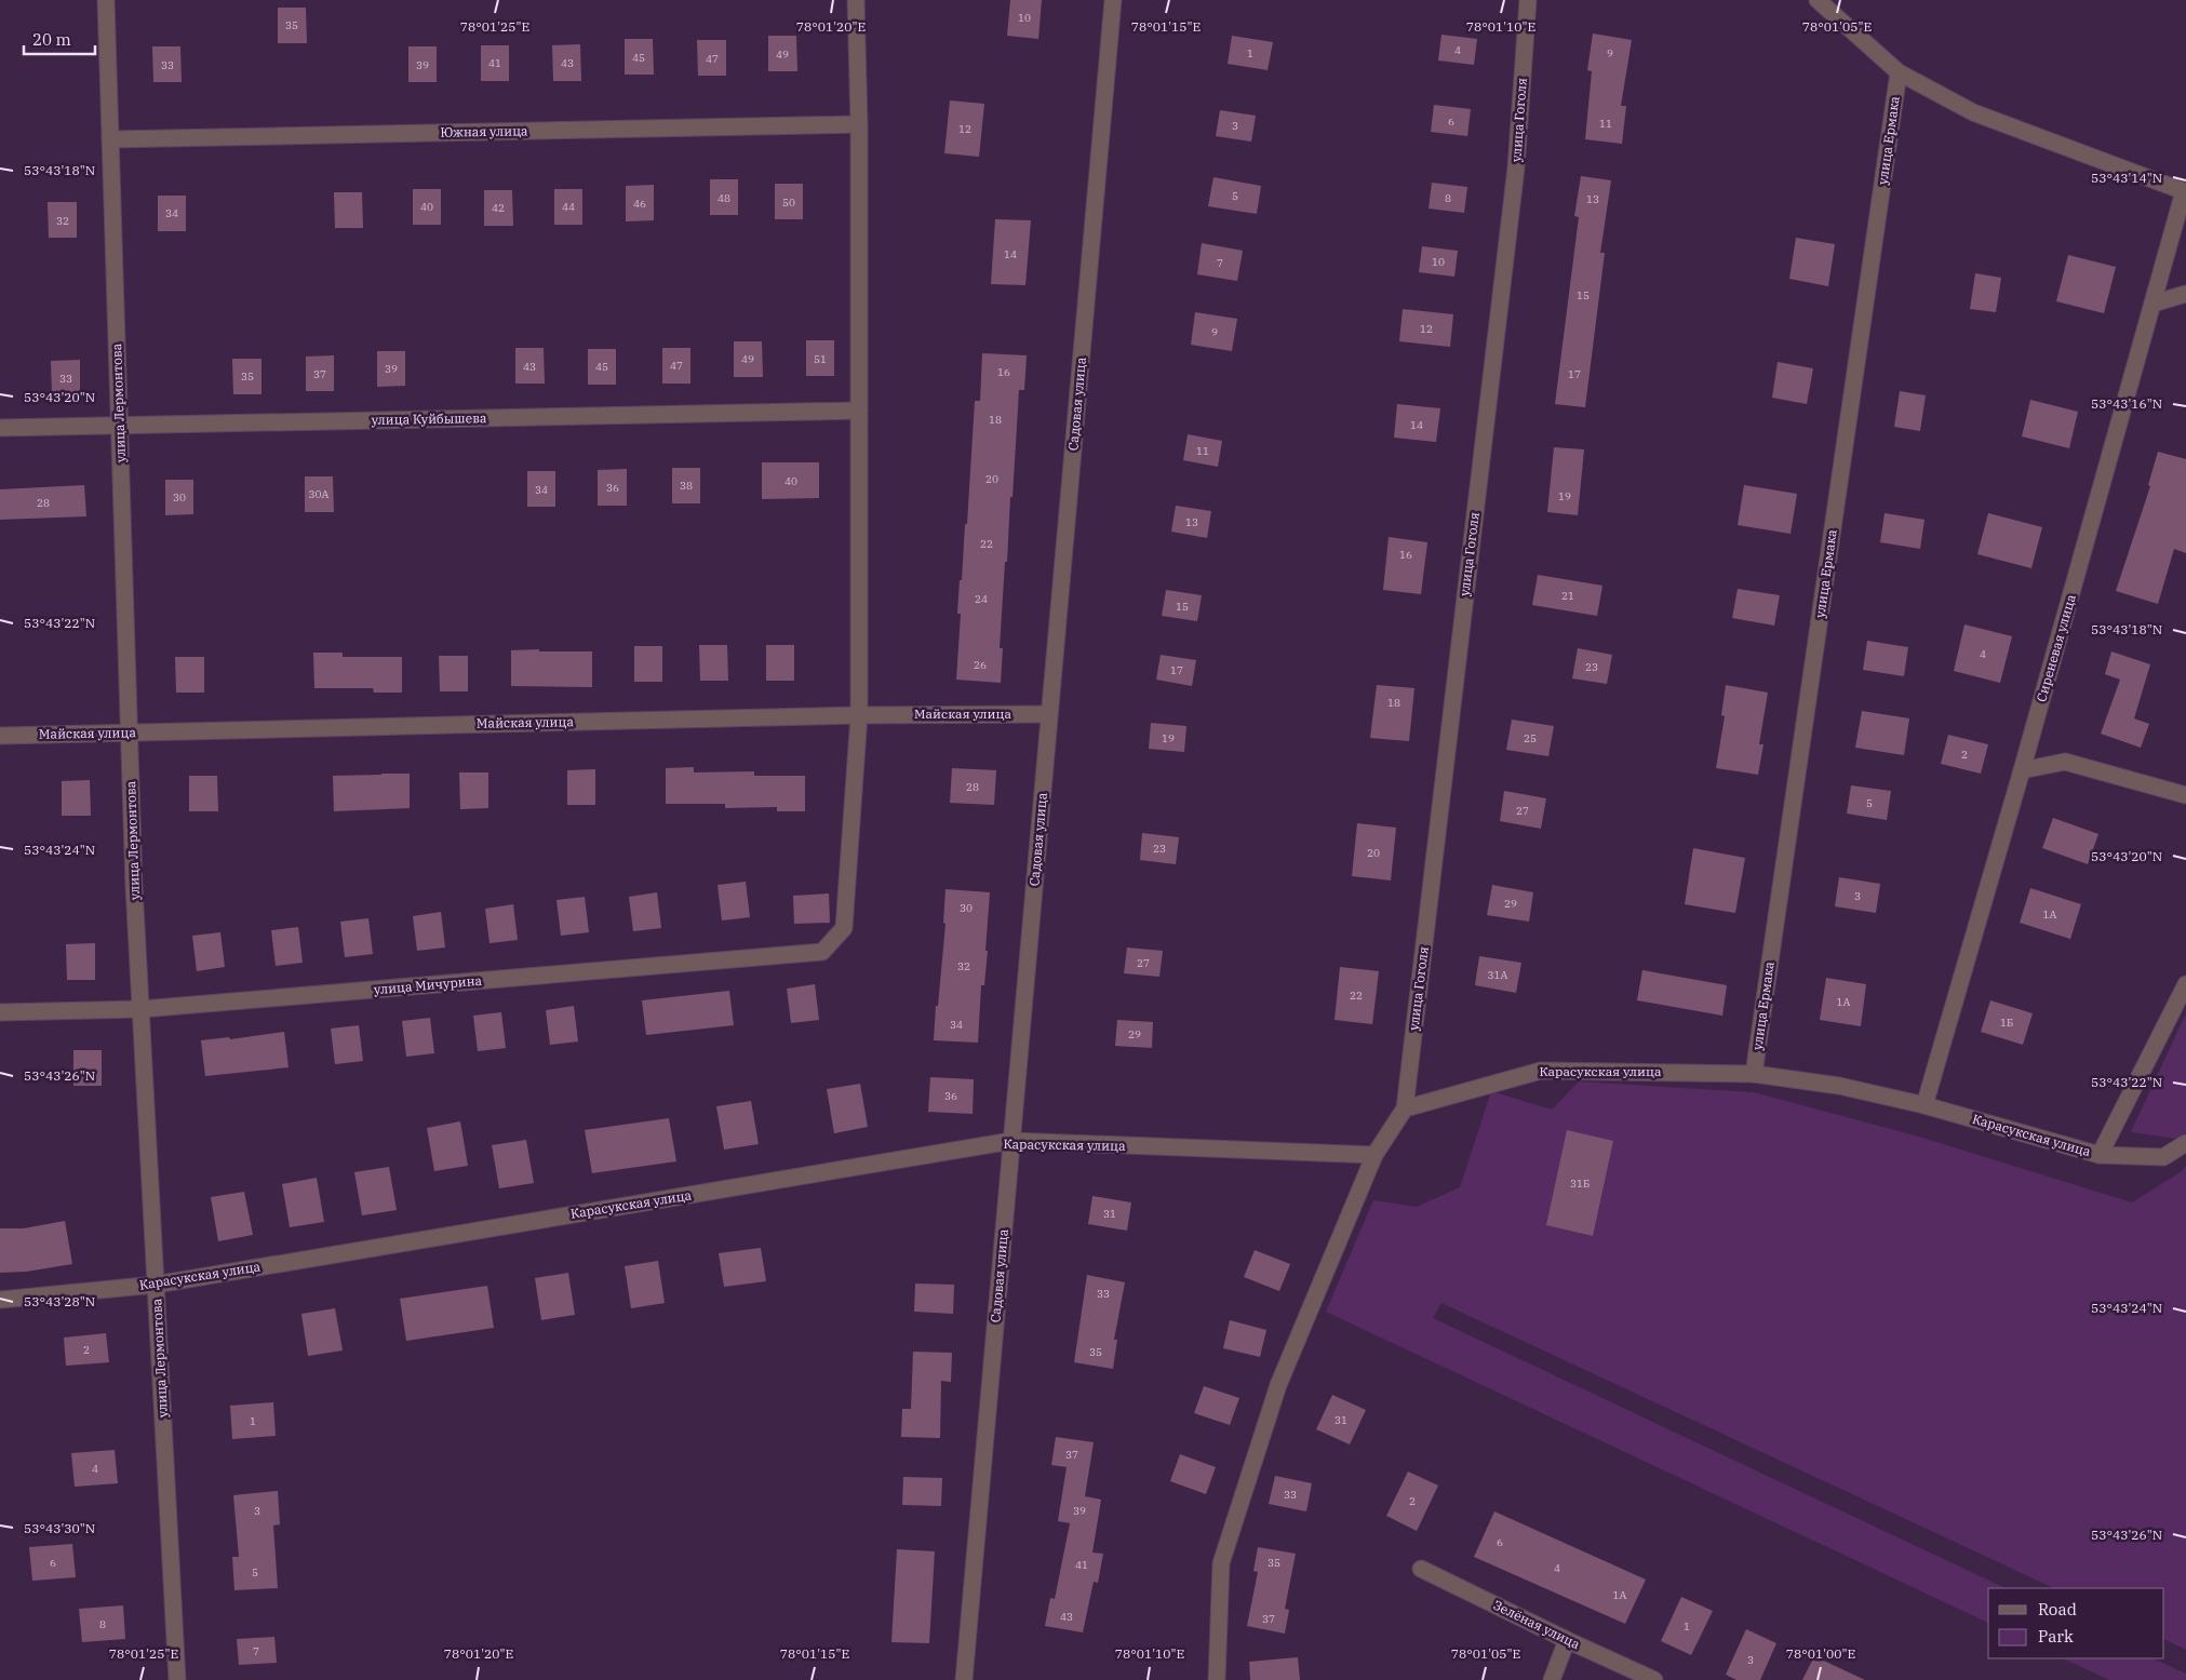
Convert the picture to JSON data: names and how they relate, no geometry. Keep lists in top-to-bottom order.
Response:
{
  "streets": {
    "street": [
      "улица Гоголя",
      "Южная улица",
      "улица Ермака",
      "улица Лермонтова",
      "Садовая улица",
      "улица Куйбышева",
      "Сиреневая улица",
      "Майская улица",
      "улица Мичурина",
      "Карасукская улица",
      "Зелёная улица"
    ]
  },
  "crossings": [
    ["улица Гоголя", "Карасукская улица"],
    ["Южная улица", "улица Лермонтова"],
    ["улица Ермака", "Сиреневая улица"],
    ["улица Ермака", "Карасукская улица"],
    ["улица Лермонтова", "улица Куйбышева"],
    ["улица Лермонтова", "Майская улица"],
    ["улица Лермонтова", "улица Мичурина"],
    ["улица Лермонтова", "Карасукская улица"],
    ["Садовая улица", "Майская улица"],
    ["Садовая улица", "Карасукская улица"],
    ["Сиреневая улица", "Карасукская улица"],
    ["Майская улица", "улица Мичурина"]
  ],
  "house_numbers": [
    "10",
    "35",
    "4",
    "1",
    "9",
    "49",
    "45",
    "47",
    "41",
    "43",
    "33",
    "39",
    "6",
    "11",
    "3",
    "12",
    "5",
    "48",
    "8",
    "13",
    "50",
    "46",
    "40",
    "44",
    "42",
    "34",
    "32",
    "14",
    "10",
    "7",
    "15",
    "12",
    "9",
    "49",
    "51",
    "47",
    "43",
    "45",
    "39",
    "16",
    "37",
    "17",
    "35",
    "33",
    "18",
    "14",
    "11",
    "20",
    "40",
    "38",
    "36",
    "34",
    "30А",
    "19",
    "30",
    "28",
    "13",
    "22",
    "16",
    "21",
    "24",
    "15",
    "4",
    "26",
    "23",
    "17",
    "18",
    "19",
    "25",
    "2",
    "28",
    "5",
    "27",
    "23",
    "20",
    "3",
    "29",
    "30",
    "1А",
    "27",
    "32",
    "31А",
    "22",
    "1А",
    "1Б",
    "34",
    "29",
    "36",
    "31Б",
    "31",
    "33",
    "2",
    "35",
    "31",
    "1",
    "37",
    "4",
    "33",
    "2",
    "3",
    "39",
    "6",
    "6",
    "35",
    "41",
    "4",
    "5",
    "1А",
    "43",
    "37",
    "8",
    "1",
    "7",
    "3"
  ],
  "legend": ["Road", "Park"],
  "scale_bar": "20 m",
  "coordinates": [
    "78°01'25\"E",
    "78°01'20\"E",
    "78°01'15\"E",
    "78°01'10\"E",
    "78°01'05\"E",
    "53°43'18\"N",
    "53°43'14\"N",
    "53°43'20\"N",
    "53°43'16\"N",
    "53°43'22\"N",
    "53°43'24\"N",
    "53°43'26\"N",
    "53°43'28\"N",
    "53°43'30\"N",
    "78°01'00\"E"
  ]
}
